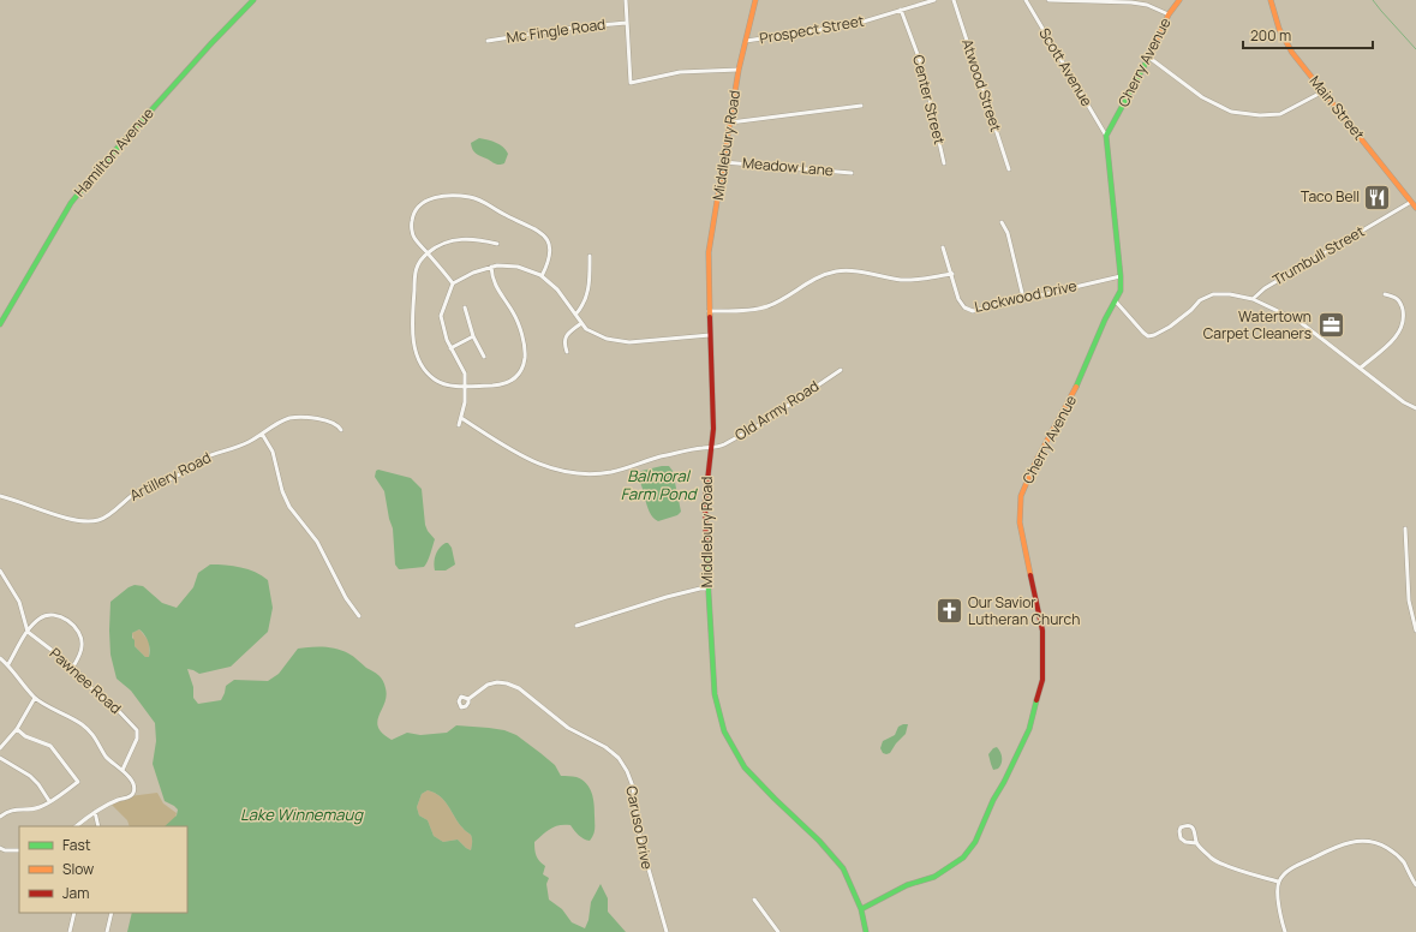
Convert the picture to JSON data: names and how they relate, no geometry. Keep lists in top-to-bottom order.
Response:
{
  "streets": {
    "street": [
      "Prospect Street",
      "Mc Fingle Road",
      "Cherry Avenue",
      "Scott Avenue",
      "Atwood Street",
      "Center Street",
      "Main Street",
      "Middlebury Road",
      "Hamilton Avenue",
      "Meadow Lane",
      "Trumbull Street",
      "Lockwood Drive",
      "Old Army Road",
      "Artillery Road",
      "Pawnee Road",
      "Caruso Drive"
    ]
  },
  "crossings": [
    ["Prospect Street", "Center Street"],
    ["Prospect Street", "Middlebury Road"],
    ["Cherry Avenue", "Scott Avenue"],
    ["Cherry Avenue", "Middlebury Road"],
    ["Cherry Avenue", "Lockwood Drive"],
    ["Main Street", "Trumbull Street"],
    ["Middlebury Road", "Meadow Lane"],
    ["Middlebury Road", "Old Army Road"]
  ],
  "water": ["Balmoral Farm Pond", "Lake Winnemaug"],
  "places": {
    "restaurant": ["Taco Bell"],
    "office": ["Watertown Carpet Cleaners"],
    "church": ["Our Savior Lutheran Church"]
  },
  "legend": ["Fast", "Slow", "Jam"],
  "scale_bar": "200 m"
}
